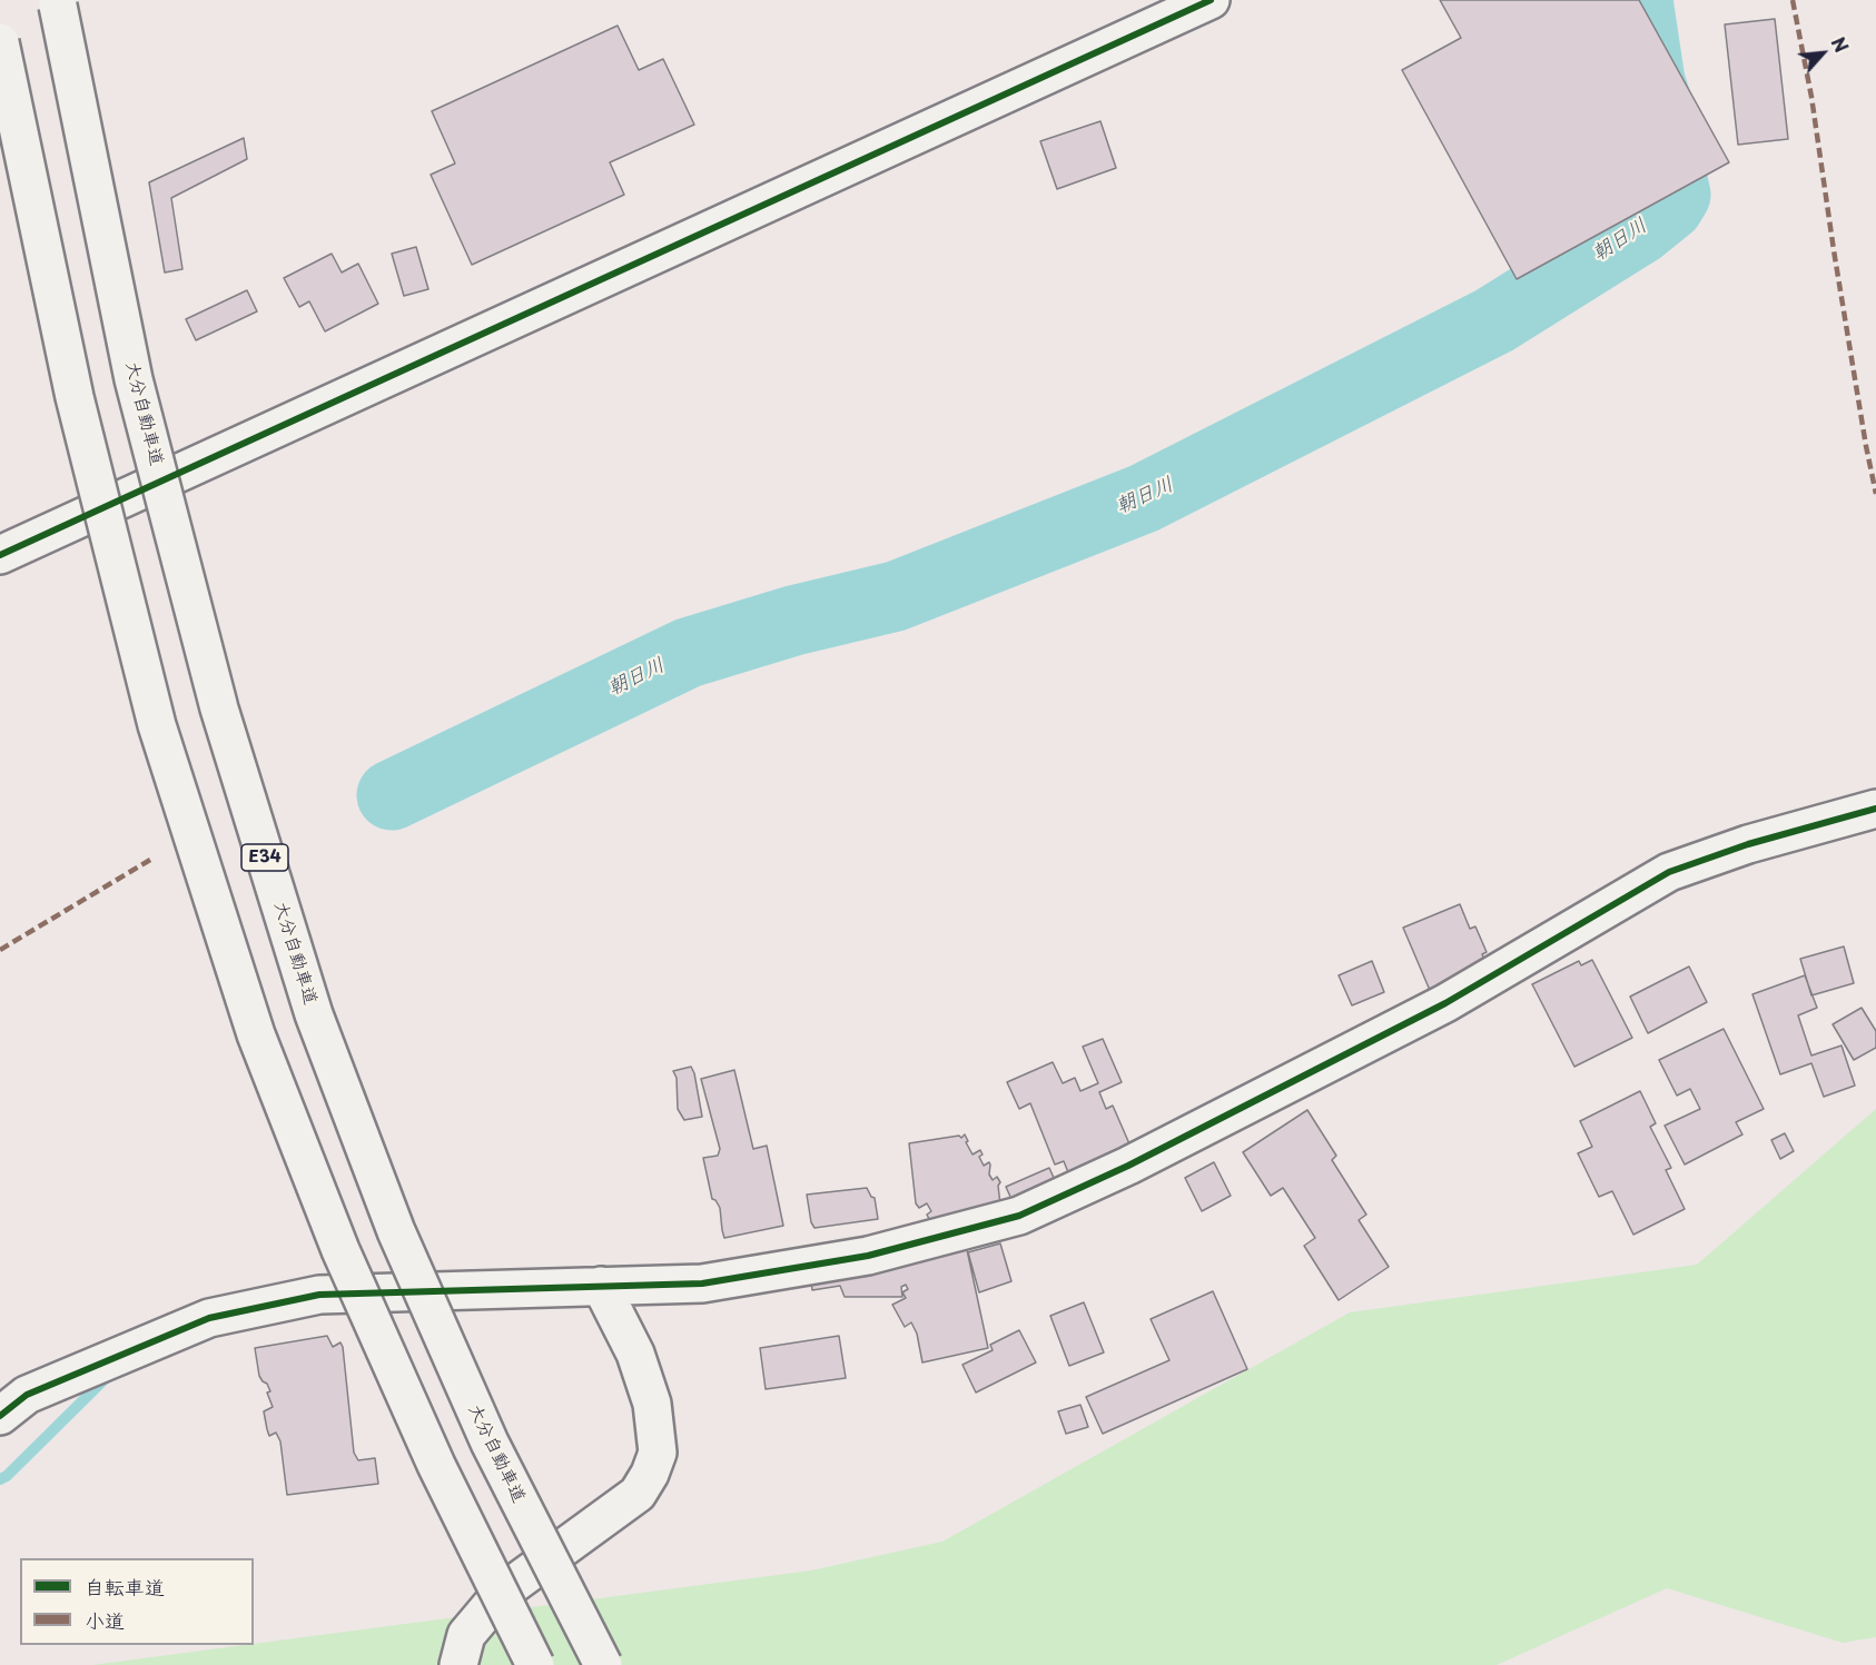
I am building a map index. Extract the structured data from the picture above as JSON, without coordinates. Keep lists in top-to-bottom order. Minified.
{"streets":{"main road":["大分自動車道","E34"]},"water":["朝日川"],"legend":["自転車道","小道"],"north":"top right"}
